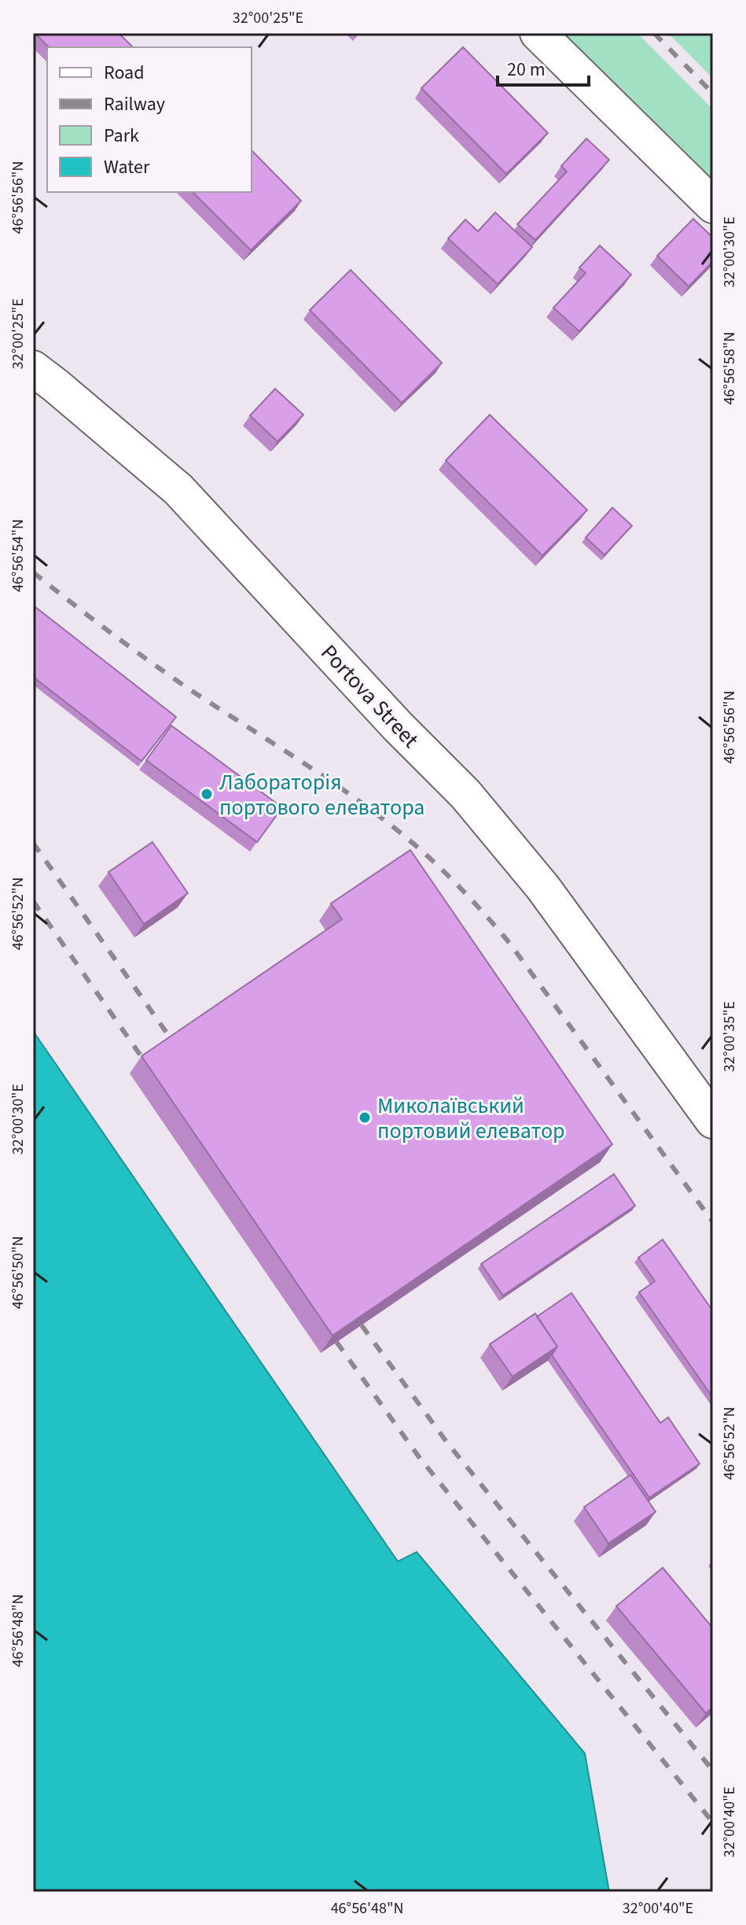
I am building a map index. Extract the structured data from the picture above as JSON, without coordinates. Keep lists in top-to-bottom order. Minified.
{"streets":{"street":["Portova Street"]},"places":["Лабораторія портового елеватора","Миколаївський портовий елеватор"],"legend":["Road","Railway","Park","Water"],"scale_bar":"20 m","coordinates":["32°00'25\"E","46°56'56\"N","32°00'30\"E","46°56'58\"N","46°56'54\"N","46°56'52\"N","32°00'35\"E","46°56'50\"N","46°56'48\"N","32°00'40\"E"]}
